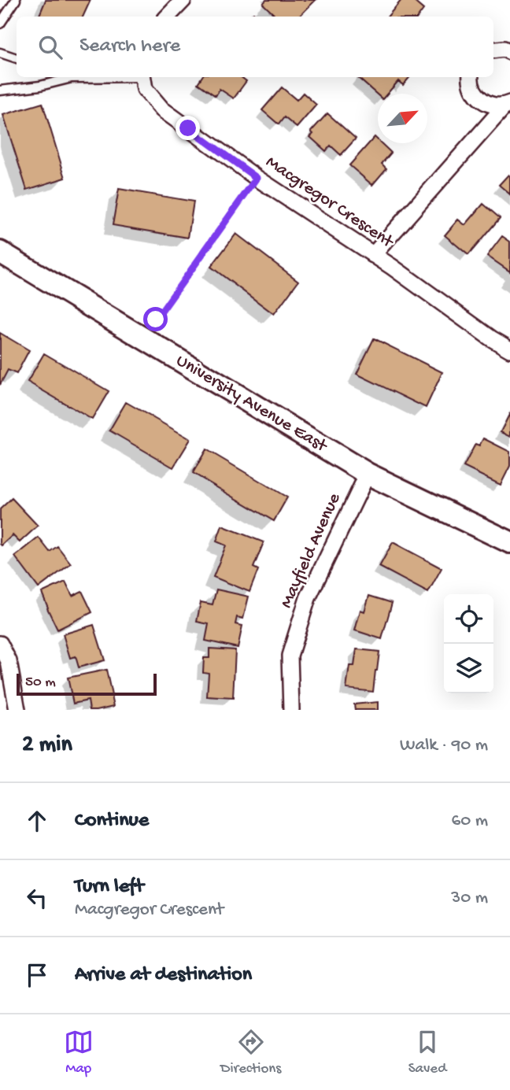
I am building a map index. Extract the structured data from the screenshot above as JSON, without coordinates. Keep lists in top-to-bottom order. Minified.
{"streets":{"main road":["University Avenue East"],"street":["Macgregor Crescent","Mayfield Avenue"]},"crossings":[["University Avenue East","Mayfield Avenue"]],"scale_bar":"50 m","north":"top right","page":{"search":"Search here","scale":"50 m","heading":["2 min","Walk · 90 m"],"list":[["Continue","60 m"],["Turn left","Macgregor Crescent","30 m"],"Arrive at destination"],"nav":["Map","Directions","Saved"]}}
